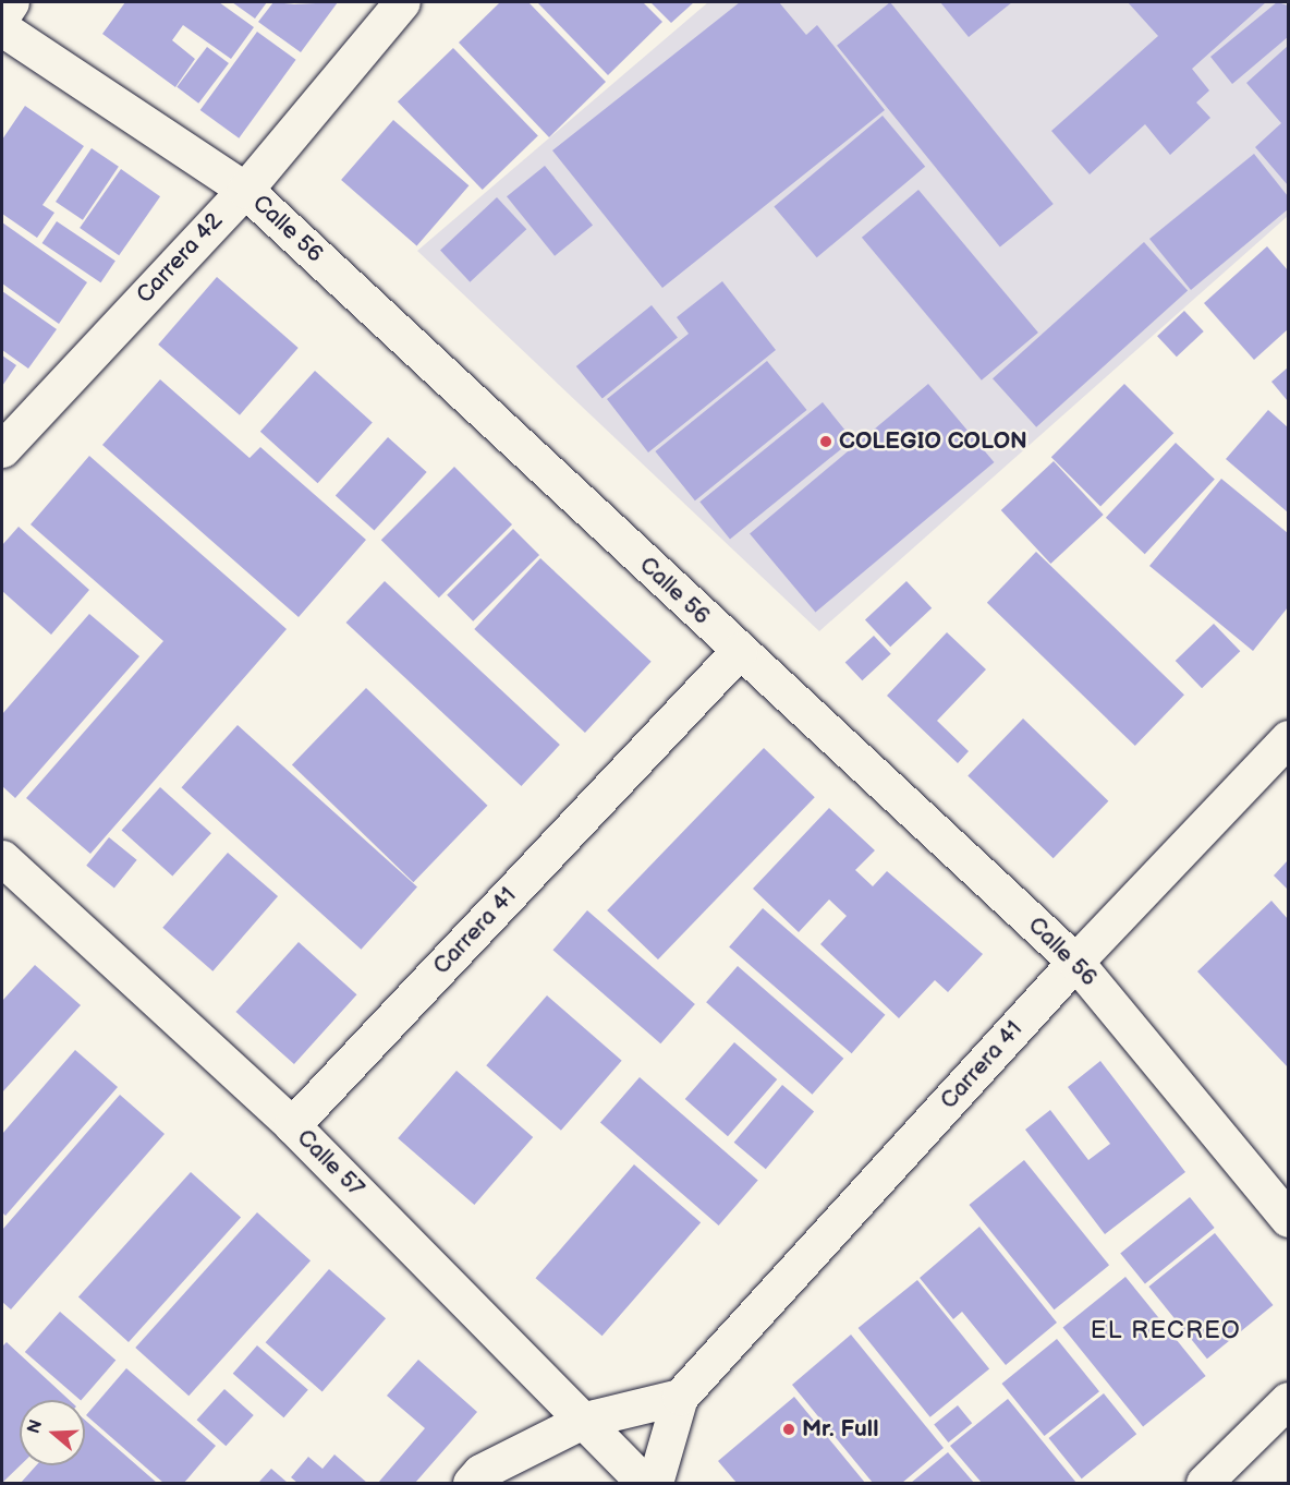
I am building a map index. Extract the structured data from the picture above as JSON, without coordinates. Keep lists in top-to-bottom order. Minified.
{"streets":{"street":["Calle 56","Carrera 42","Carrera 41","Calle 57"]},"crossings":[["Calle 56","Carrera 42"],["Calle 56","Carrera 41"],["Carrera 41","Calle 57"]],"districts":["EL RECREO"],"places":["COLEGIO COLON","Mr. Full"],"north":"left"}
